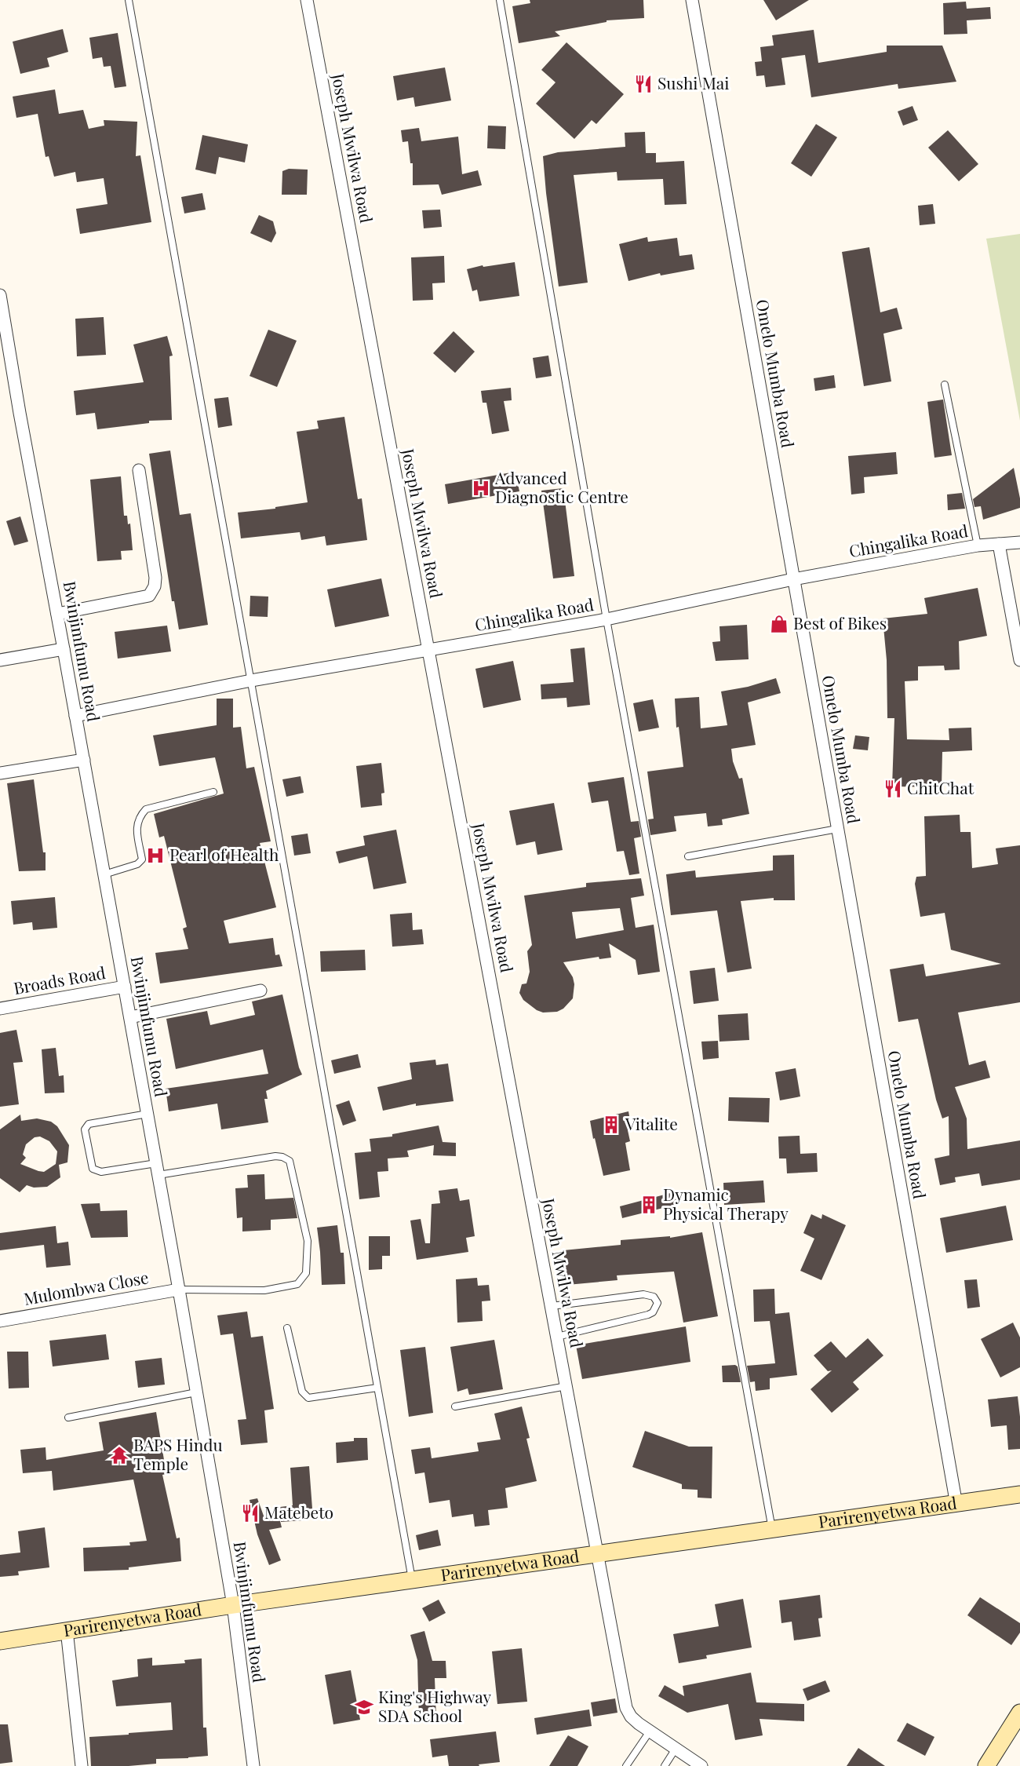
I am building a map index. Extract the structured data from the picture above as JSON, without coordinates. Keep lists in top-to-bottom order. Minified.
{"streets":{"main road":["Parirenyetwa Road"],"street":["Joseph Mwilwa Road","Omelo Mumba Road","Chingalika Road","Bwinjimfumu Road","Broads Road","Mulombwa Close"]},"crossings":[["Joseph Mwilwa Road","Chingalika Road"],["Joseph Mwilwa Road","Parirenyetwa Road"],["Omelo Mumba Road","Chingalika Road"],["Omelo Mumba Road","Parirenyetwa Road"],["Chingalika Road","Bwinjimfumu Road"],["Bwinjimfumu Road","Broads Road"],["Bwinjimfumu Road","Mulombwa Close"],["Bwinjimfumu Road","Parirenyetwa Road"]],"places":{"restaurant":["Sushi Mai","ChitChat","Matebeto"],"hospital":["Advanced Diagnostic Centre","Pearl of Health"],"shop":["Best of Bikes"],"building":["Vitalite","Dynamic Physical Therapy"],"temple":["BAPS Hindu Temple"],"school or university":["King's Highway SDA School"]}}
